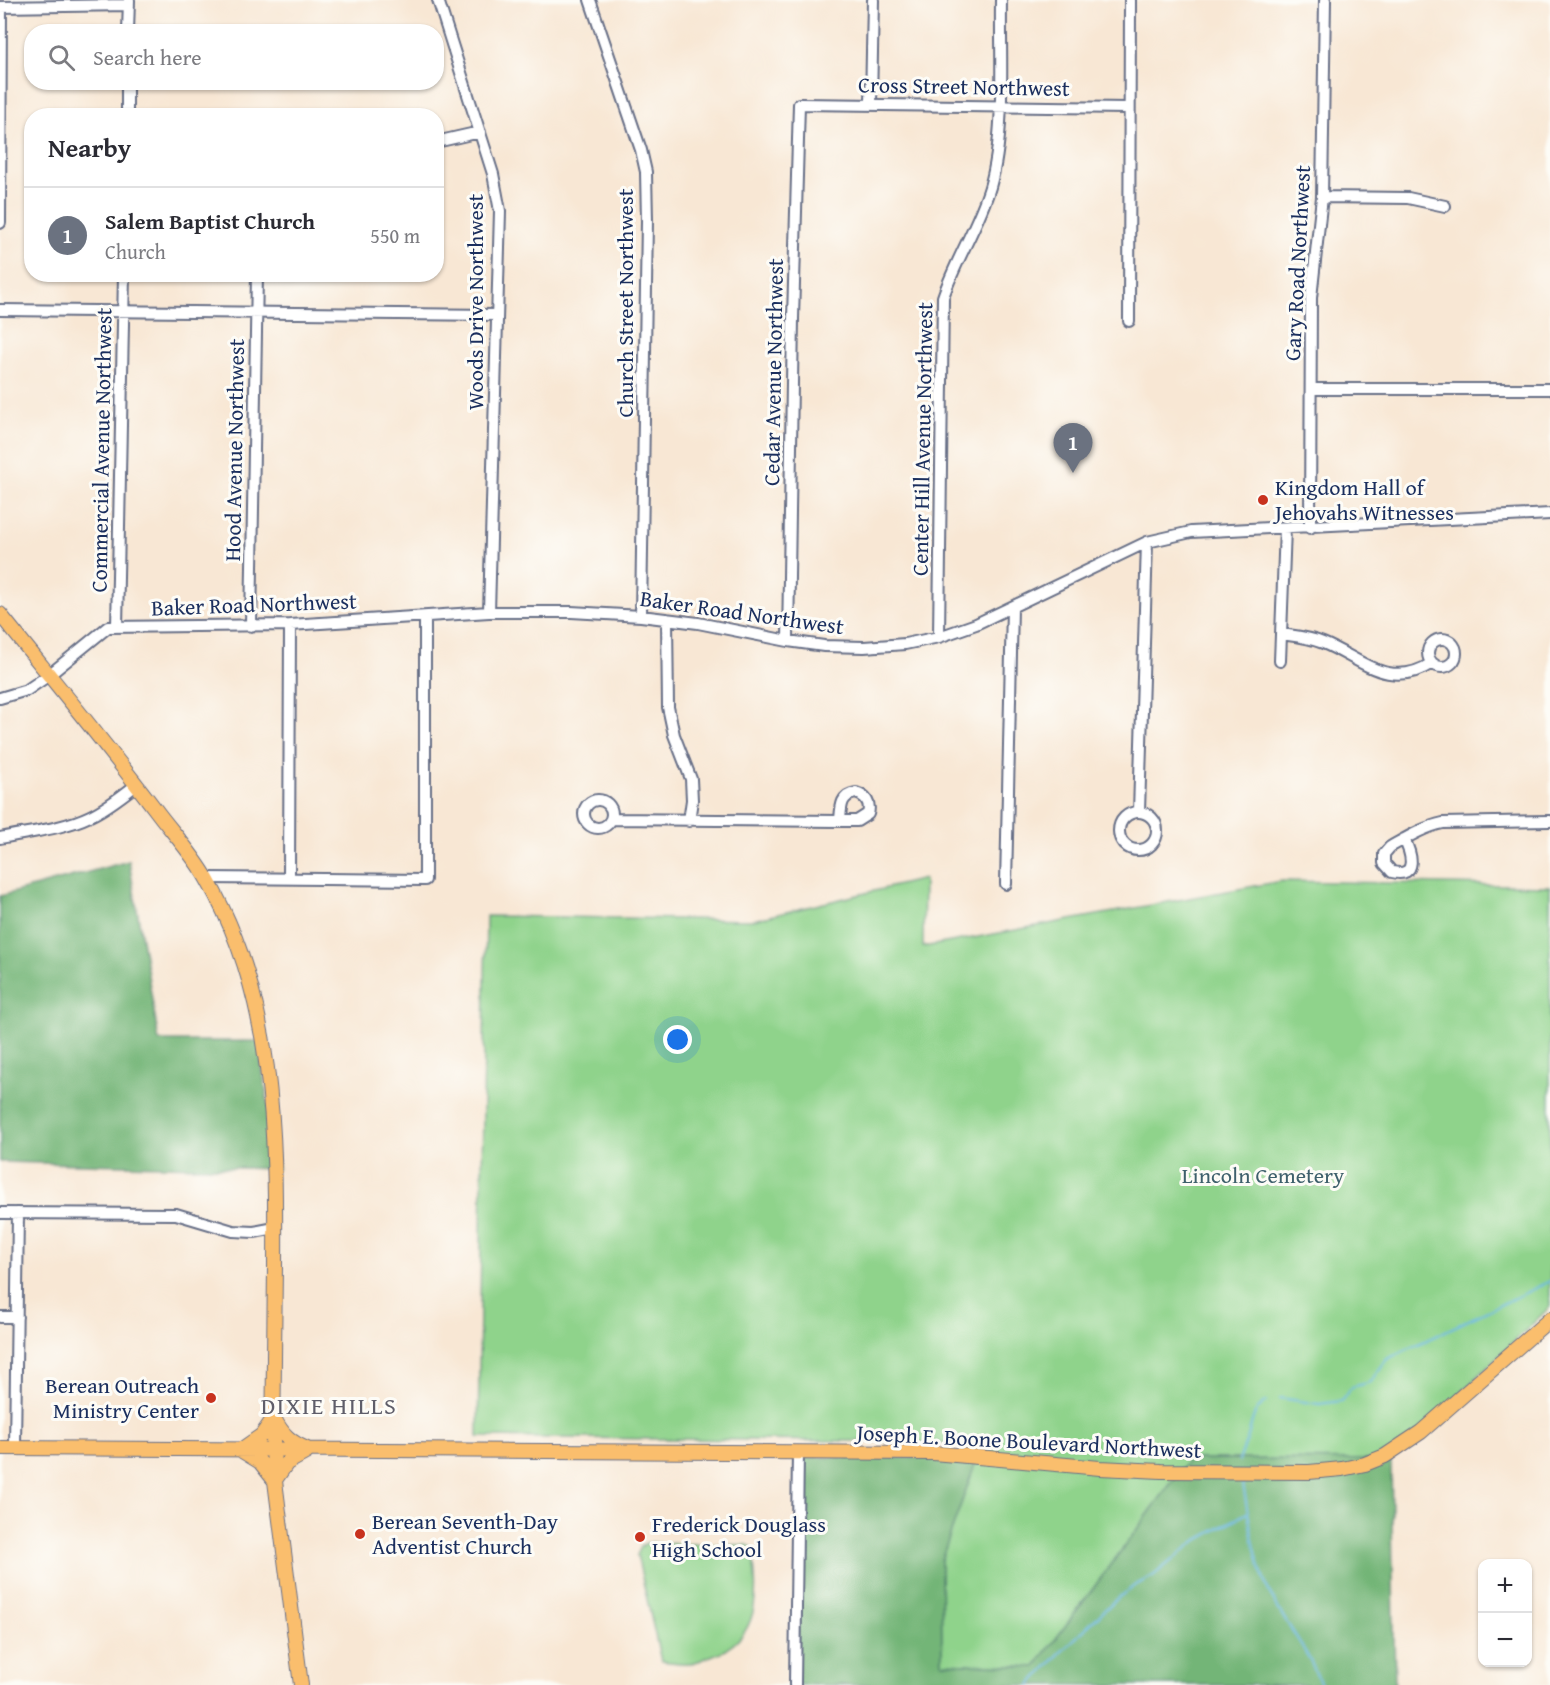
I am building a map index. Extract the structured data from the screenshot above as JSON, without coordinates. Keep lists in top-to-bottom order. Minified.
{"streets":{"main road":["Joseph E. Boone Boulevard Northwest"],"street":["Cross Street Northwest","Gary Road Northwest","Woods Drive Northwest","Church Street Northwest","Cedar Avenue Northwest","Center Hill Avenue Northwest","Commercial Avenue Northwest","Hood Avenue Northwest","Baker Road Northwest"]},"crossings":[["Cross Street Northwest","Cedar Avenue Northwest"],["Cross Street Northwest","Center Hill Avenue Northwest"],["Gary Road Northwest","Baker Road Northwest"],["Woods Drive Northwest","Baker Road Northwest"],["Church Street Northwest","Baker Road Northwest"],["Cedar Avenue Northwest","Baker Road Northwest"],["Center Hill Avenue Northwest","Baker Road Northwest"],["Commercial Avenue Northwest","Baker Road Northwest"],["Hood Avenue Northwest","Baker Road Northwest"]],"districts":["DIXIE HILLS"],"parks":["Lincoln Cemetery"],"places":["Kingdom Hall of Jehovahs Witnesses","Berean Outreach Ministry Center","Berean Seventh-Day Adventist Church","Frederick Douglass High School"],"page":{"search":"Search here","heading":"Nearby","list":[{"mark":"1","name":"Salem Baptist Church","note":"Church","value":"550 m"}],"pins":"1","map_buttons":["+","−"]}}
